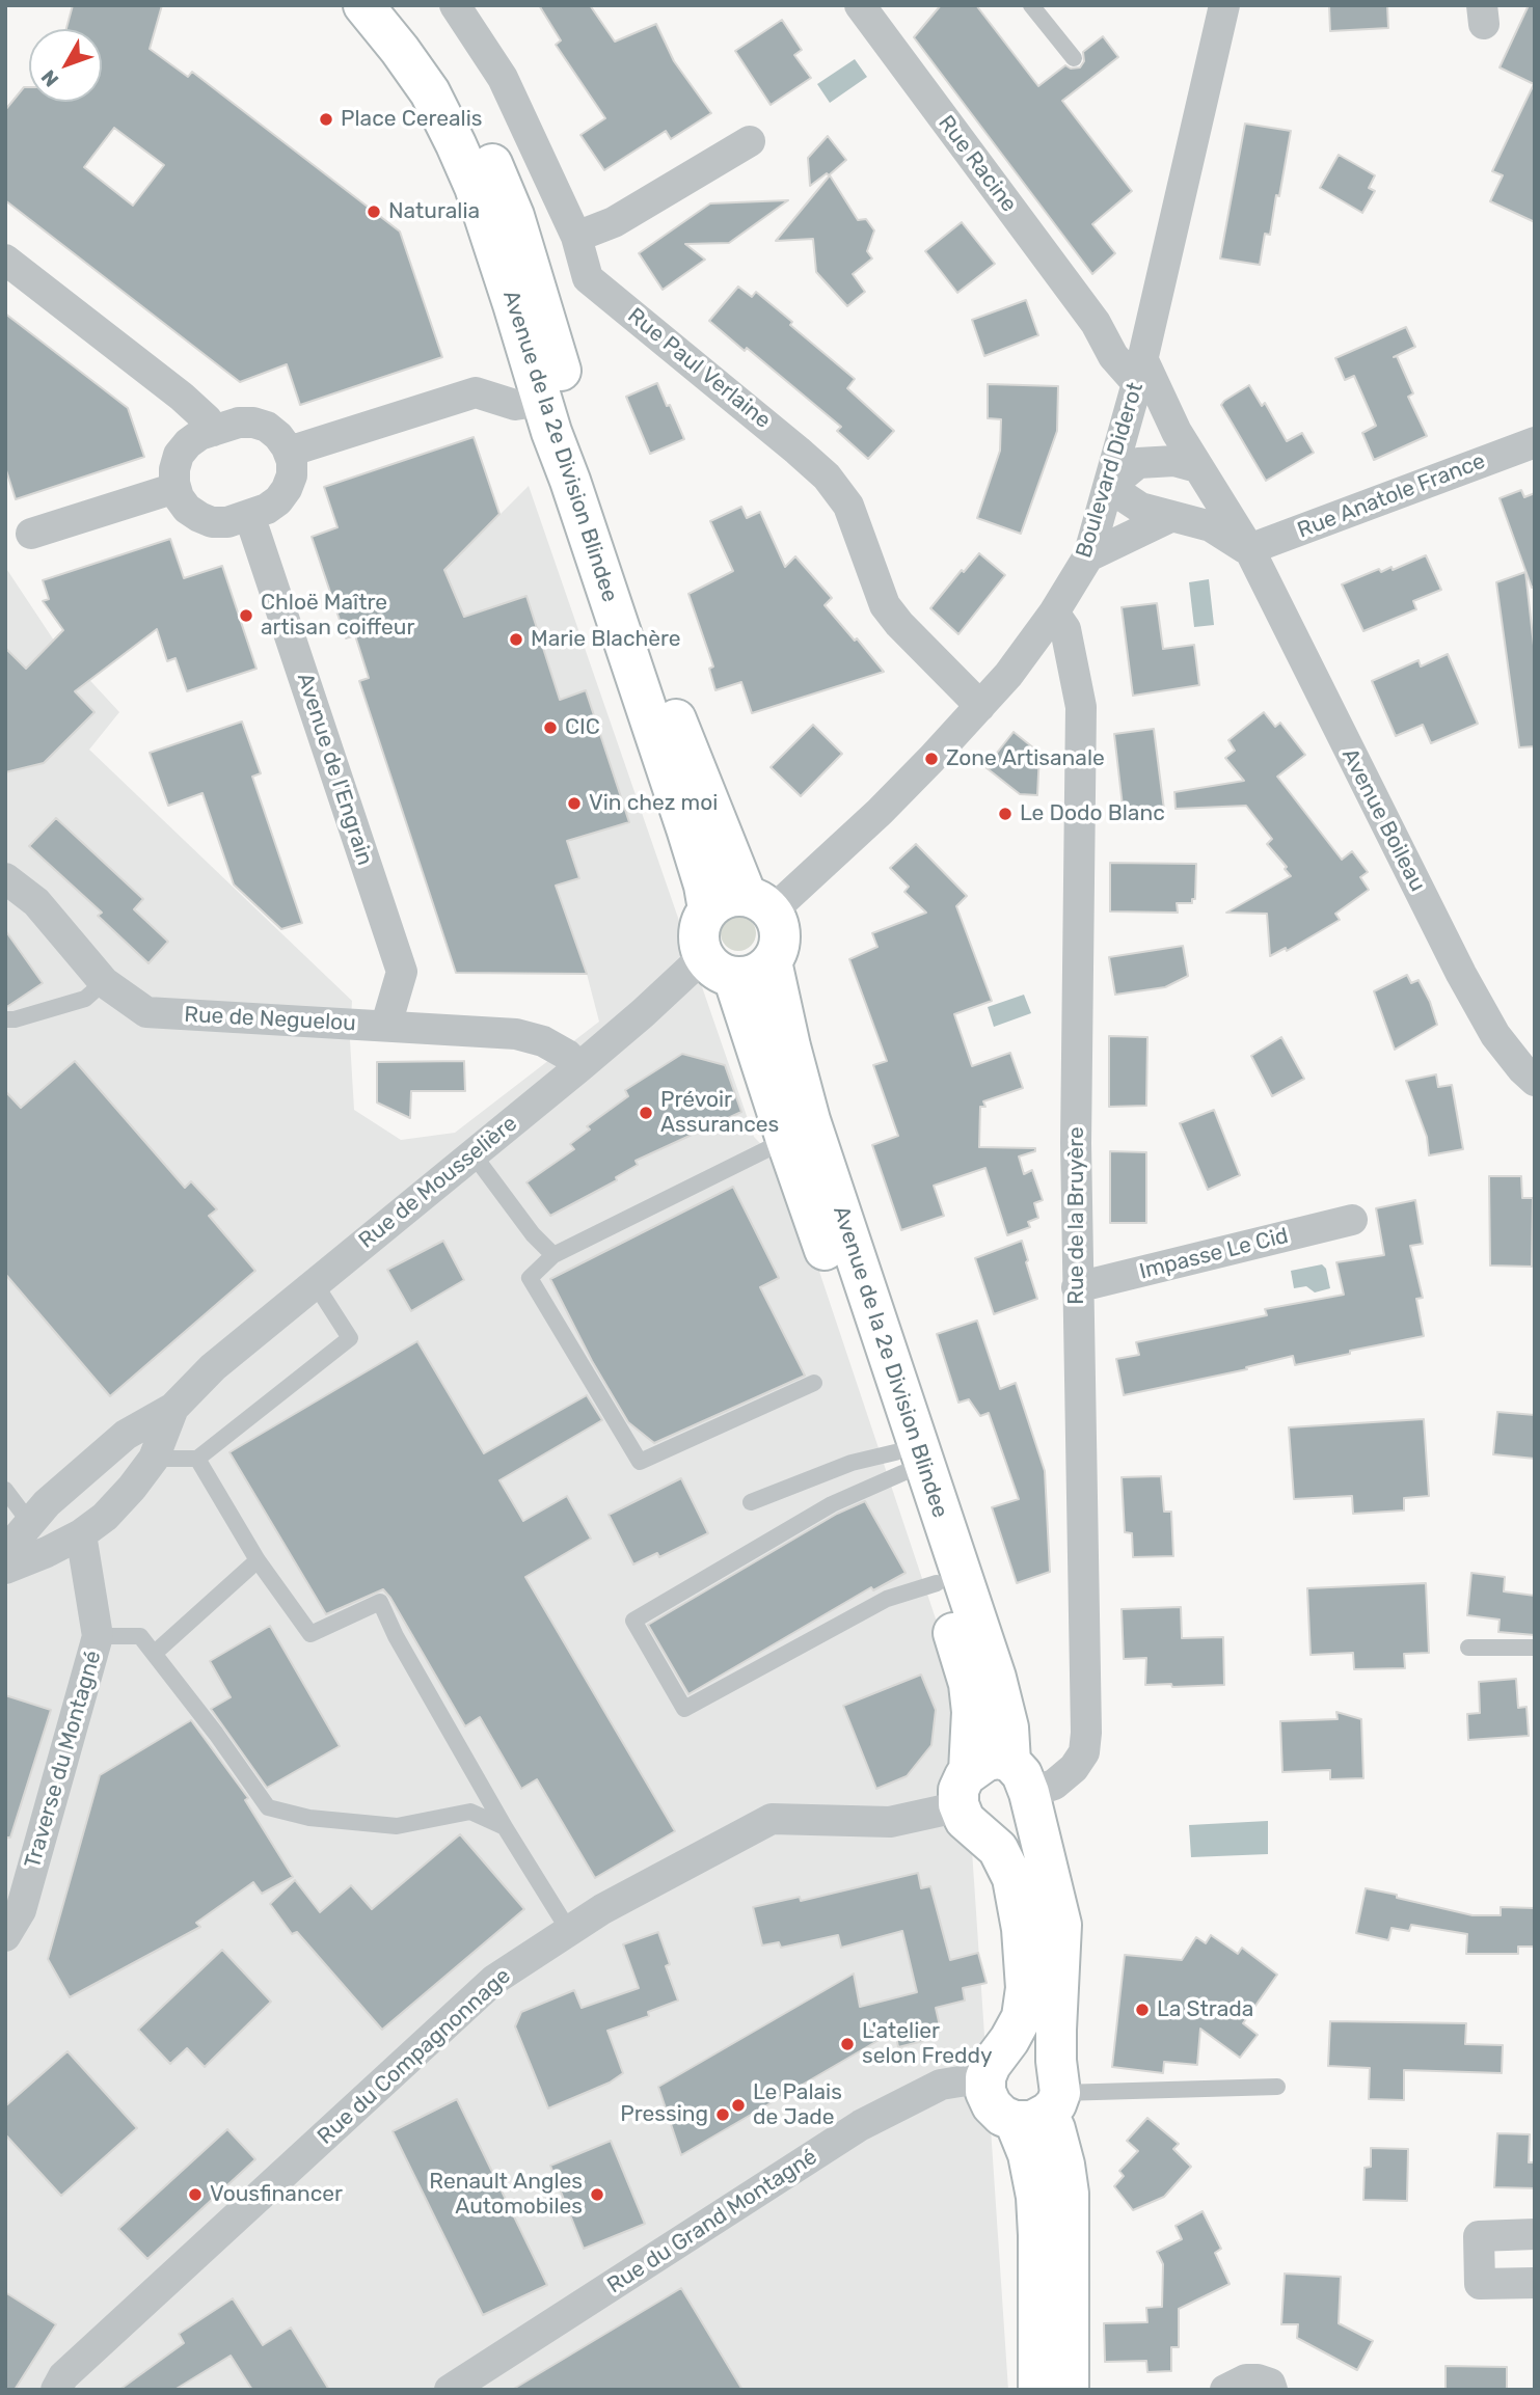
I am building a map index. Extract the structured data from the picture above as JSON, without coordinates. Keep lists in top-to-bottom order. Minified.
{"streets":{"main road":["Avenue de la 2e Division Blindee"],"street":["Rue Racine","Rue Paul Verlaine","Boulevard Diderot","Rue Anatole France","Avenue de l'Engrain","Avenue Boileau","Rue de Neguelou","Rue de Mousselière","Rue de la Bruyère","Impasse Le Cid","Traverse du Montagné","Rue du Compagnonnage","Rue du Grand Montagné"]},"crossings":[["Rue Racine","Boulevard Diderot"],["Rue Racine","Avenue Boileau"],["Rue Paul Verlaine","Boulevard Diderot"],["Avenue de la 2e Division Blindee","Boulevard Diderot"],["Avenue de la 2e Division Blindee","Rue de Mousselière"],["Avenue de la 2e Division Blindee","Rue de la Bruyère"],["Avenue de la 2e Division Blindee","Rue du Compagnonnage"],["Boulevard Diderot","Rue de Mousselière"],["Boulevard Diderot","Rue de la Bruyère"],["Rue Anatole France","Avenue Boileau"],["Avenue de l'Engrain","Rue de Neguelou"],["Rue de Neguelou","Rue de Mousselière"],["Rue de Mousselière","Traverse du Montagné"],["Rue de la Bruyère","Impasse Le Cid"]],"places":["Place Cerealis","Naturalia","Chloë Maître artisan coiffeur","Marie Blachère","CIC","Zone Artisanale","Vin chez moi","Le Dodo Blanc","Prévoir Assurances","La Strada","L'atelier selon Freddy","Le Palais de Jade","Pressing","Vousfinancer","Renault Angles Automobiles"],"north":"bottom left"}
